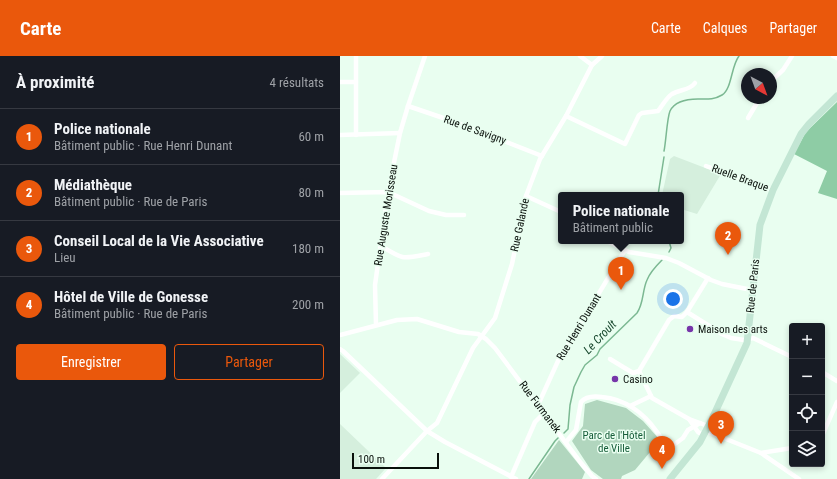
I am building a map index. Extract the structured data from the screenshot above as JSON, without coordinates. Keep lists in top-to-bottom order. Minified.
{"streets":{"street":["Rue de Savigny","Ruelle Braque","Rue Auguste Morisseau","Rue Galande","Rue de Paris","Rue Henri Dunant","Rue Furmanek"]},"crossings":[["Rue de Savigny","Rue Auguste Morisseau"],["Rue de Savigny","Rue Galande"],["Ruelle Braque","Rue de Paris"],["Rue Galande","Rue Furmanek"],["Rue Henri Dunant","Rue Furmanek"]],"water":["Le Croult"],"parks":["Parc de l'Hôtel de Ville"],"places":["Maison des arts","Casino"],"scale_bar":"100 m","north":"bottom right","page":{"header":"Carte","nav":["Carte","Calques","Partager"],"heading":["À proximité","4 résultats"],"list":[{"mark":"1","name":"Police nationale","note":"Bâtiment public · Rue Henri Dunant","value":"60 m"},{"mark":"2","name":"Médiathèque","note":"Bâtiment public · Rue de Paris","value":"80 m"},{"mark":"3","name":"Conseil Local de la Vie Associative","note":"Lieu","value":"180 m"},{"mark":"4","name":"Hôtel de Ville de Gonesse","note":"Bâtiment public · Rue de Paris","value":"200 m"}],"popup":["Police nationale","Bâtiment public"],"pins":["2","1","3","4"],"map_buttons":["+","−"],"buttons":["Enregistrer","Partager"],"scale":"100 m"}}
